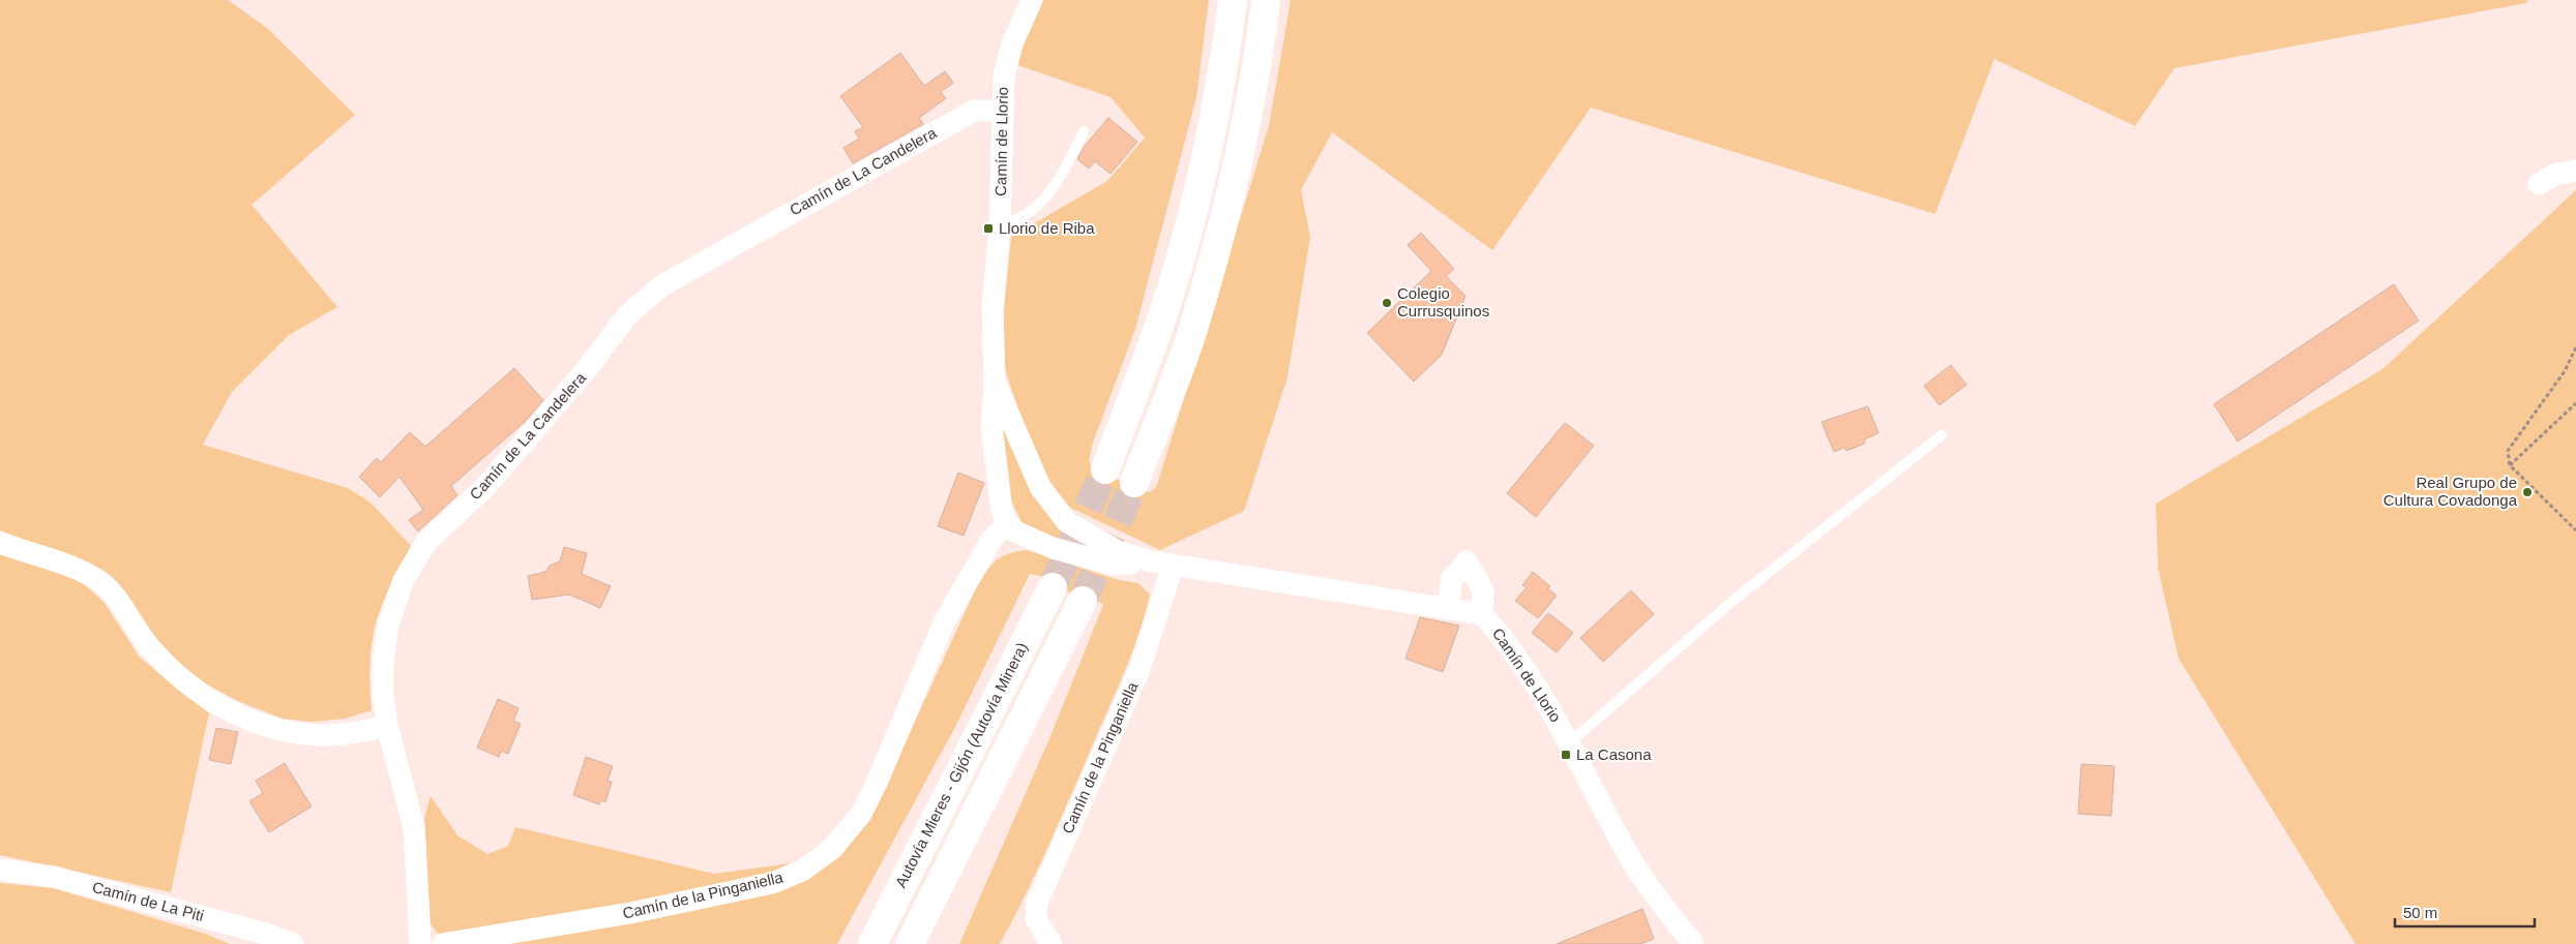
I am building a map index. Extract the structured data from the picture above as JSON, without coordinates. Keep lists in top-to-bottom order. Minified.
{"streets":{"highway":["Autovía Mieres - Gijón (Autovía Minera)"],"street":["Camín de Llorio","Camín de La Candelera","Camín de la Pinganiella","Camín de La Piti"]},"crossings":[["Camín de Llorio","Camín de La Candelera"],["Camín de Llorio","Camín de la Pinganiella"]],"places":{"transit":["Llorio de Riba","La Casona"],"other":["Colegio Currusquinos","Real Grupo de Cultura Covadonga"]},"scale_bar":"50 m"}
